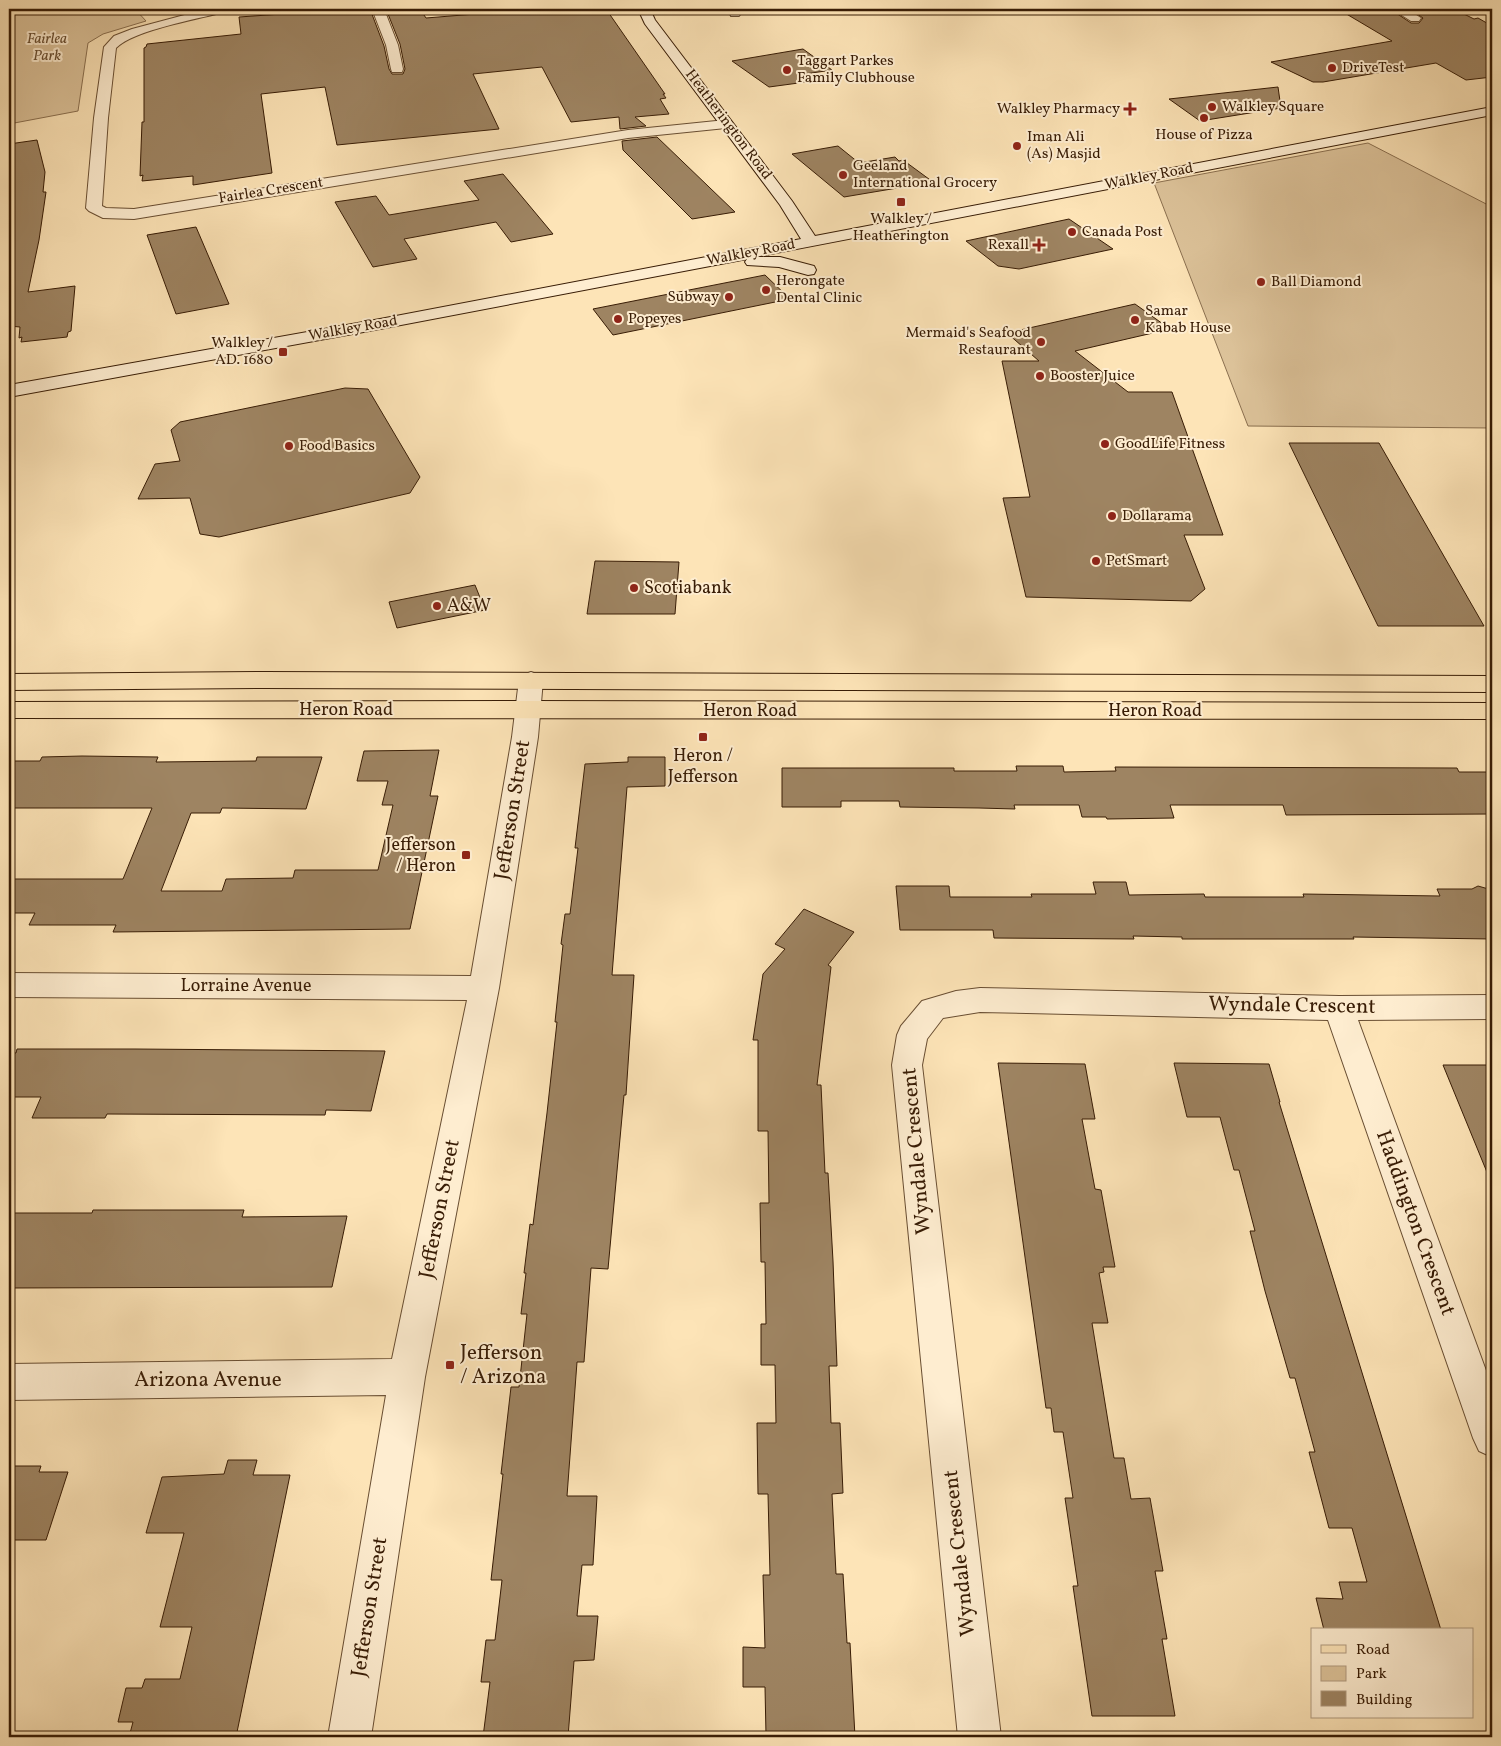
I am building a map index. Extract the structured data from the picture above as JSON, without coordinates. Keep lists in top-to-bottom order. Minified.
{"streets":{"main road":["Heron Road"],"street":["Heatherington Road","Walkley Road","Fairlea Crescent","Jefferson Street","Lorraine Avenue","Wyndale Crescent","Haddington Crescent","Arizona Avenue"]},"crossings":[["Heatherington Road","Walkley Road"],["Heatherington Road","Fairlea Crescent"],["Heron Road","Jefferson Street"],["Jefferson Street","Lorraine Avenue"],["Jefferson Street","Arizona Avenue"],["Wyndale Crescent","Haddington Crescent"]],"parks":["Fairlea Park"],"places":{"other":["DriveTest","Taggart Parkes Family Clubhouse","Walkley Square","House of Pizza","Iman Ali (As) Masjid","Geeland International Grocery","Canada Post","Ball Diamond","Herongate Dental Clinic","Subway","Popeyes","Samar Kabab House","Mermaid's Seafood Restaurant","Booster Juice","GoodLife Fitness","Food Basics","Dollarama","PetSmart","Scotiabank","A&W"],"health":["Walkley Pharmacy","Rexall"],"transit":["Walkley / Heatherington","Walkley / AD. 1680","Heron / Jefferson","Jefferson / Heron","Jefferson / Arizona"]},"legend":["Road","Park","Building"]}
